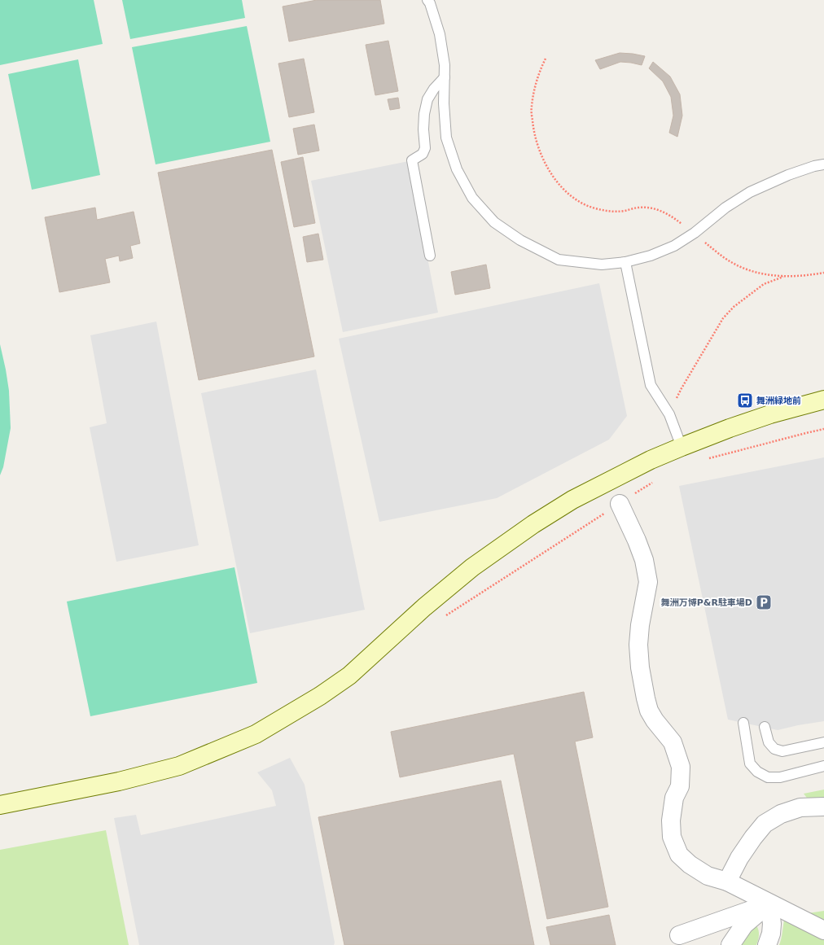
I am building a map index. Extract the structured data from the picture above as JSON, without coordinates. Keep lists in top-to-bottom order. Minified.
{"places":{"bus stop":["舞洲緑地前"],"parking":["舞洲万博P&R駐車場D"]}}
